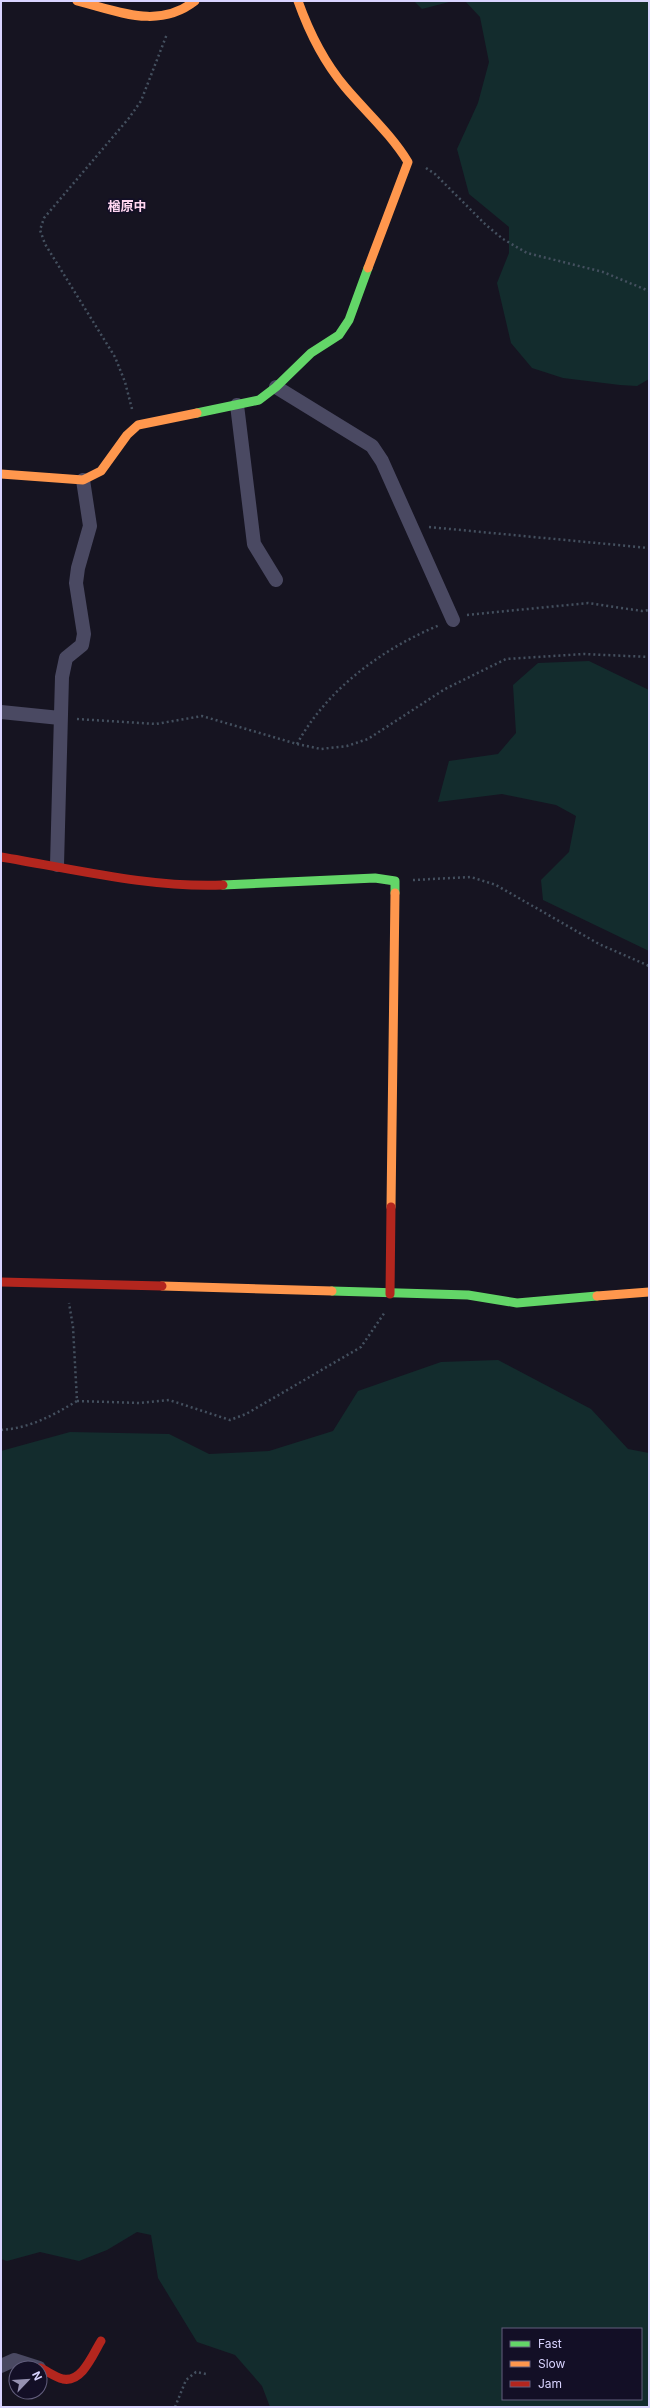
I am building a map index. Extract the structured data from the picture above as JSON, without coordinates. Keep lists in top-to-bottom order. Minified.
{"districts":["楢原中"],"legend":["Fast","Slow","Jam"],"north":"top right"}
